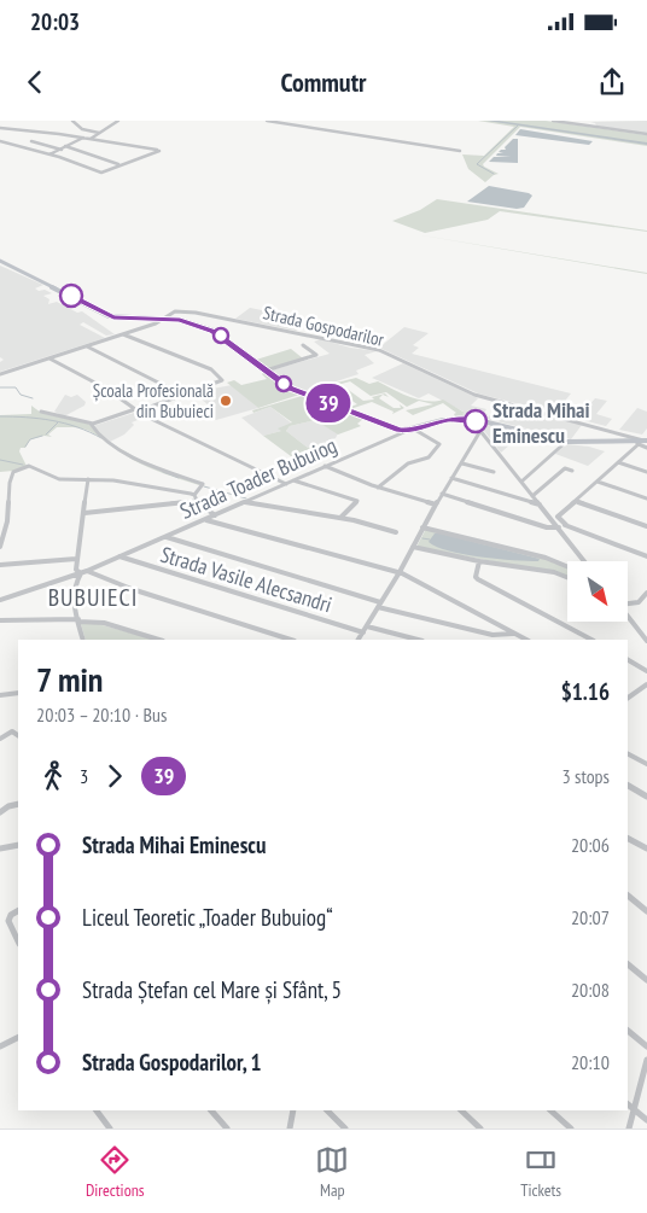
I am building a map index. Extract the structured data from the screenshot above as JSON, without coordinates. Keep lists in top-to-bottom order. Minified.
{"streets":{"street":["Strada Gospodarilor","Strada Toader Bubuiog","Strada Vasile Alecsandri"]},"crossings":[["Strada Gospodarilor","Strada Toader Bubuiog"],["Strada Toader Bubuiog","Strada Vasile Alecsandri"]],"districts":["BUBUIECI"],"places":["Școala Profesională din Bubuieci","Strada Mihai Eminescu"],"lines":["bus line 39"],"north":"bottom right","page":{"status":"20:03","header":"Commutr","on_map":"39","heading":["7 min","20:03 – 20:10 · Bus","$1.16"],"legs":["3","39","3 stops"],"list":[{"name":"Strada Mihai Eminescu","value":"20:06"},{"name":"Liceul Teoretic „Toader Bubuiog“","value":"20:07"},{"name":"Strada Ștefan cel Mare și Sfânt, 5","value":"20:08"},{"name":"Strada Gospodarilor, 1","value":"20:10"}],"tabs":["Directions","Map","Tickets"]}}
